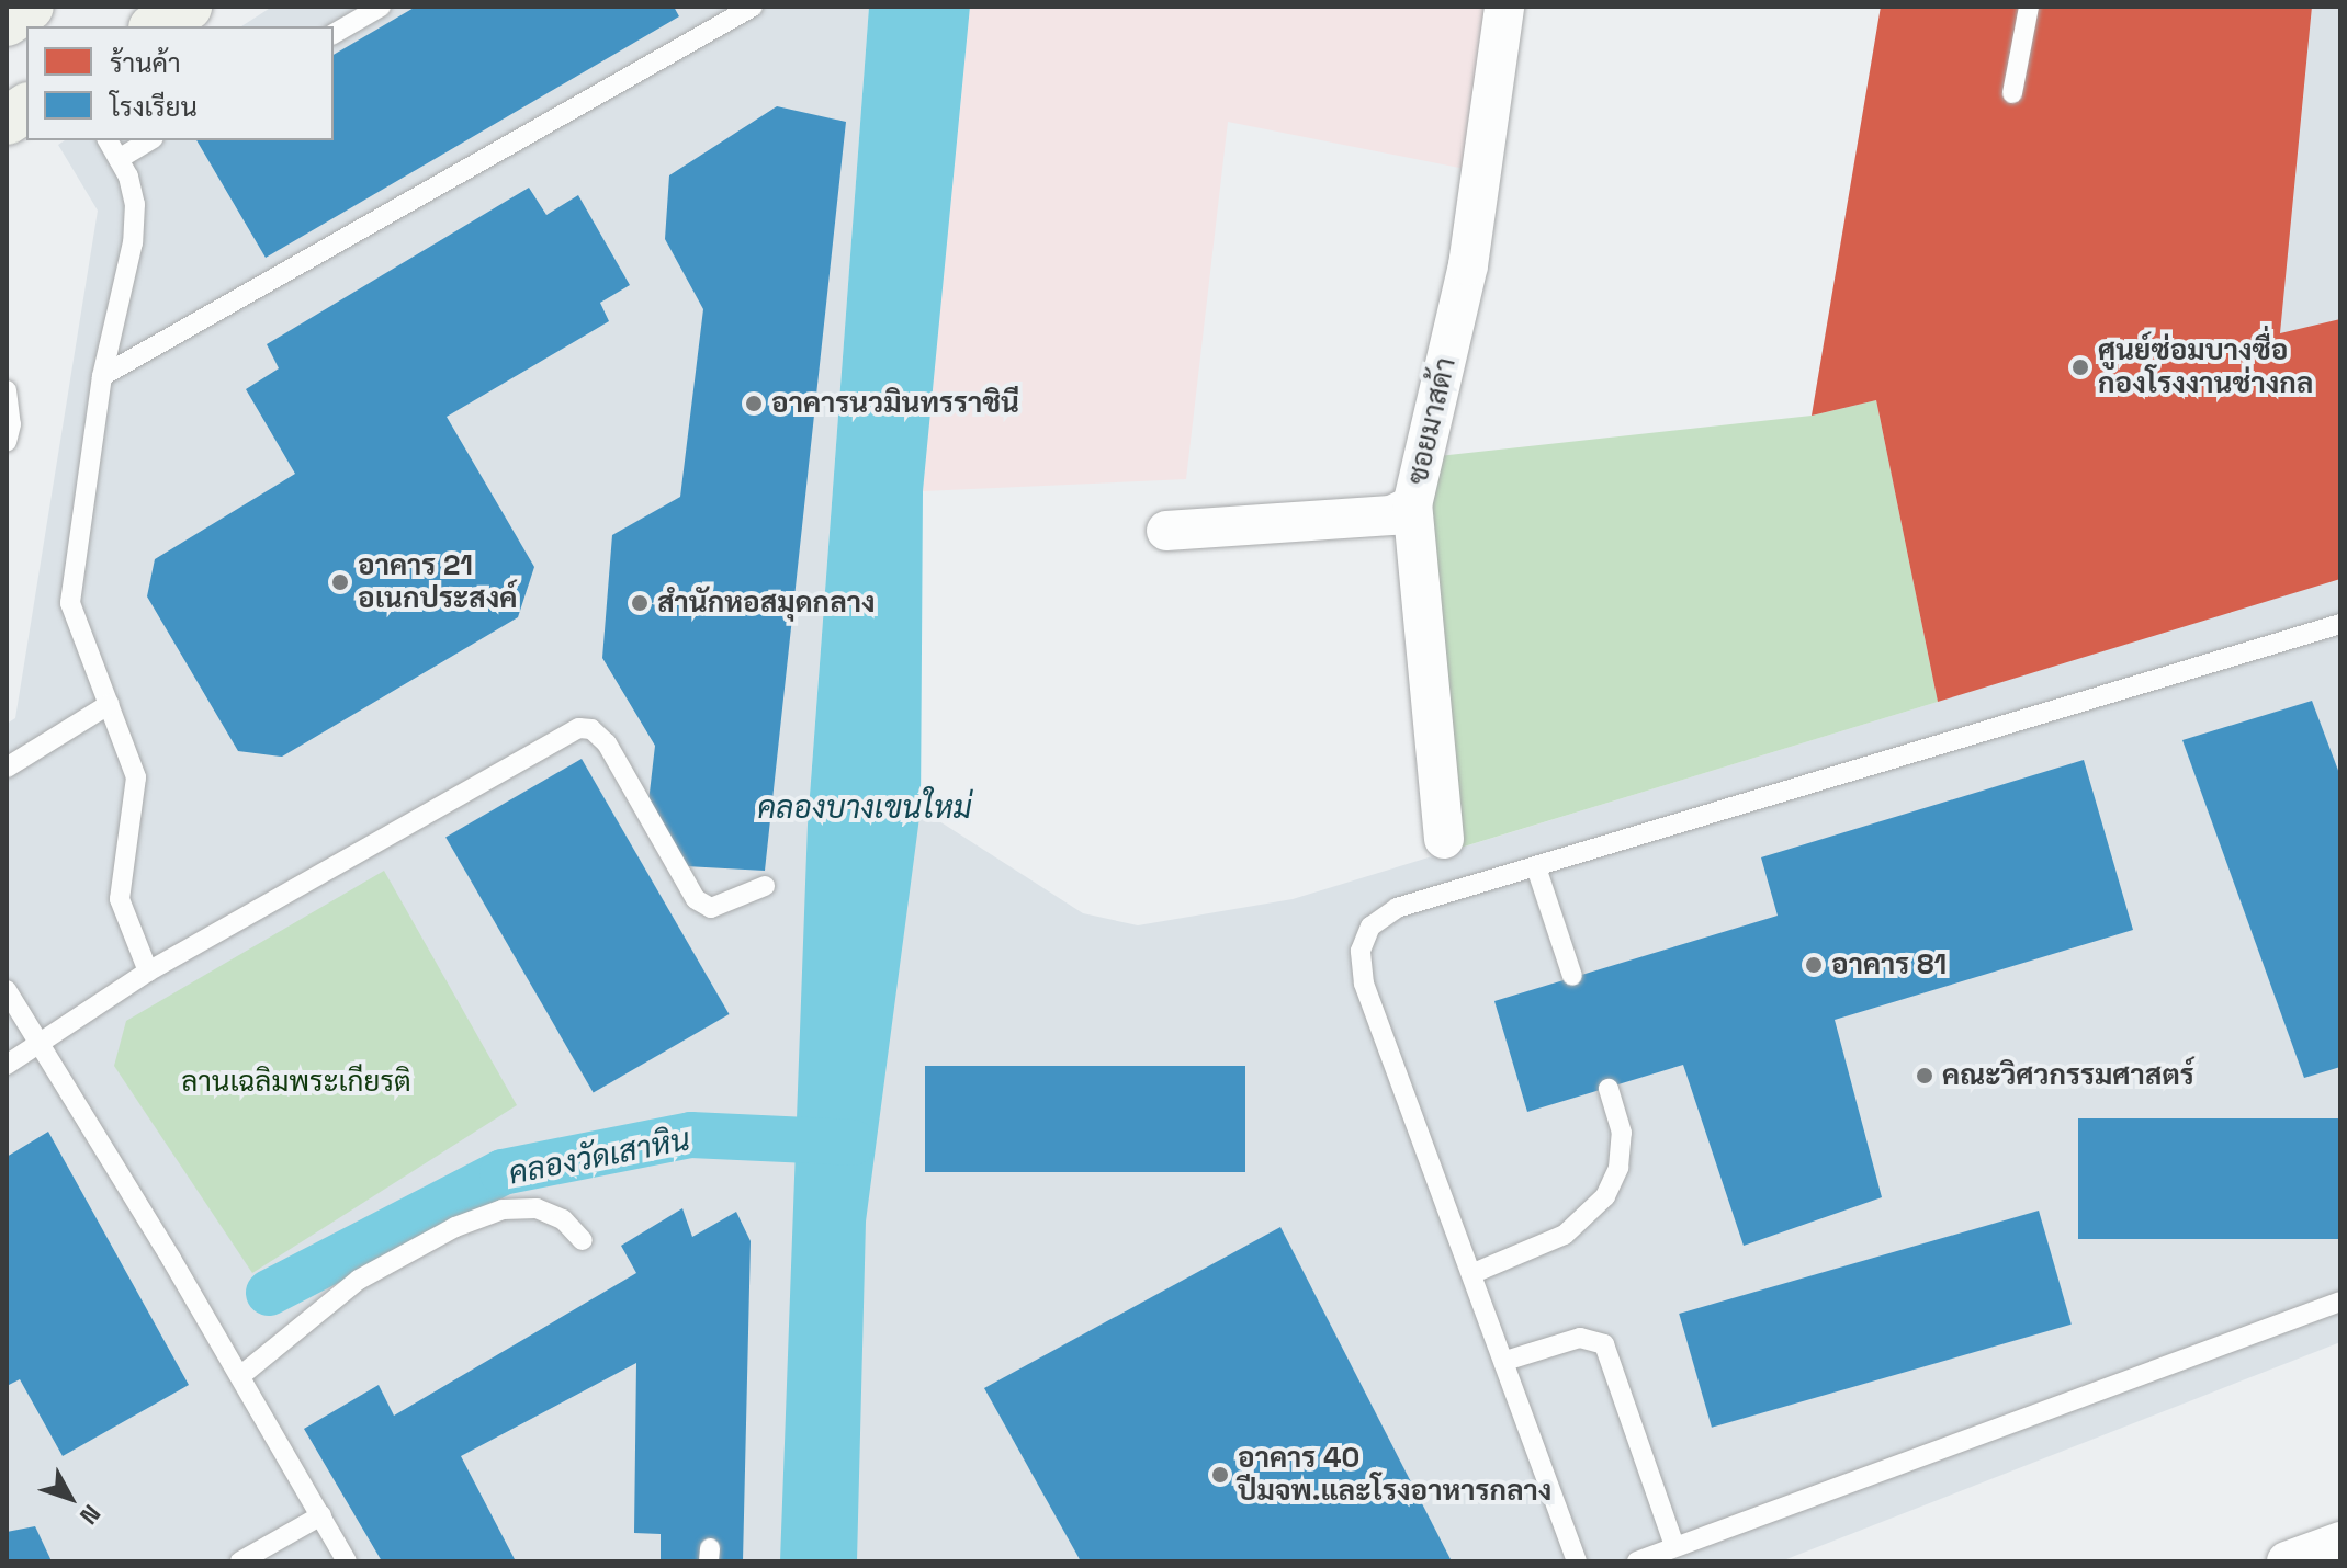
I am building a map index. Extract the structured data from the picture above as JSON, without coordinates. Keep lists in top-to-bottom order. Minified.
{"streets":{"street":["ซอยมาสด้า"]},"water":["คลองบางเขนใหม่","คลองวัดเสาหิน"],"parks":["ลานเฉลิมพระเกียรติ"],"places":["ศูนย์ซ่อมบางซื่อ กองโรงงานช่างกล","อาคารนวมินทรราชินี","อาคาร 21 อเนกประสงค์","สำนักหอสมุดกลาง","อาคาร 81","คณะวิศวกรรมศาสตร์","อาคาร 40 ปีมจพ.และโรงอาหารกลาง"],"legend":["ร้านค้า","โรงเรียน"],"north":"bottom right"}
